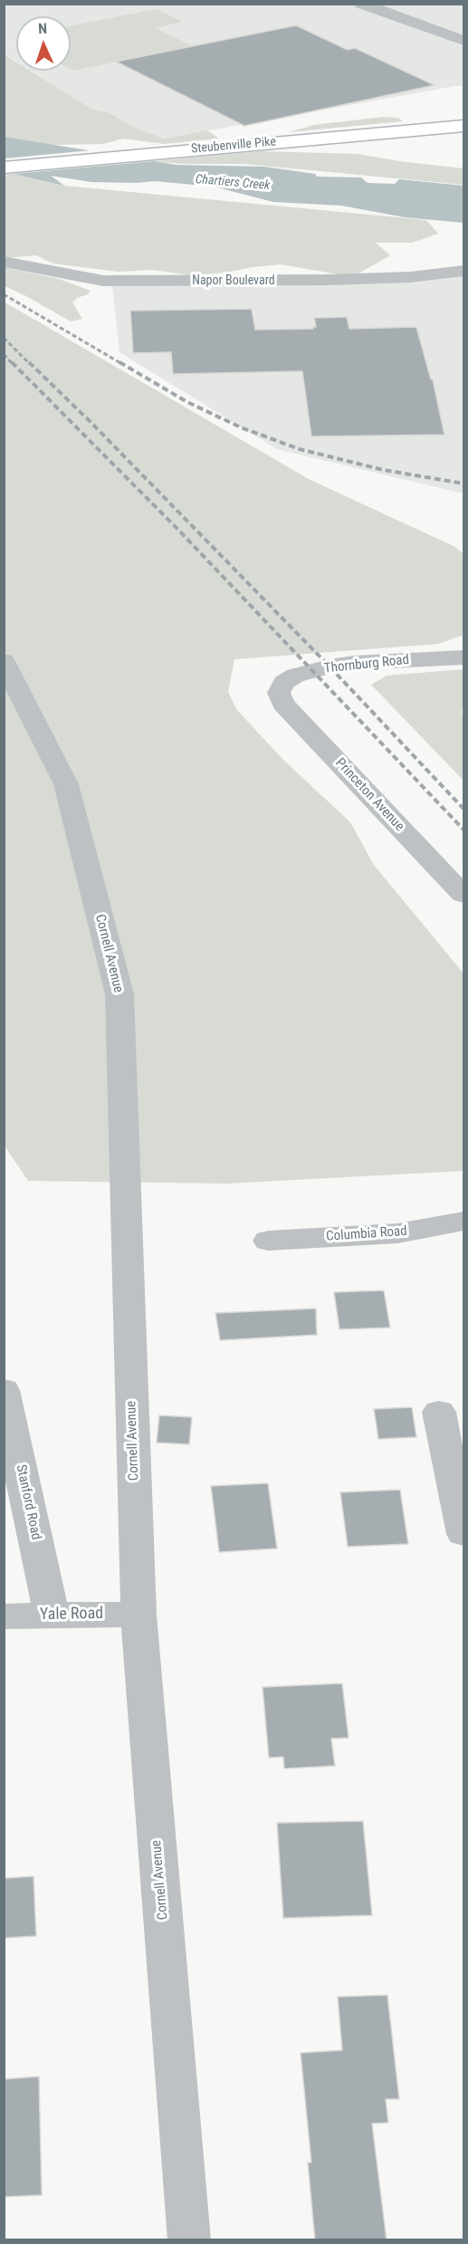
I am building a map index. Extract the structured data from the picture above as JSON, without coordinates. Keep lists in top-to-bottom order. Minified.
{"streets":{"main road":["Steubenville Pike"],"street":["Napor Boulevard","Thornburg Road","Princeton Avenue","Cornell Avenue","Columbia Road","Stanford Road","Yale Road"]},"crossings":[["Thornburg Road","Princeton Avenue"],["Cornell Avenue","Yale Road"],["Stanford Road","Yale Road"]],"water":["Chartiers Creek"],"north":"top"}
